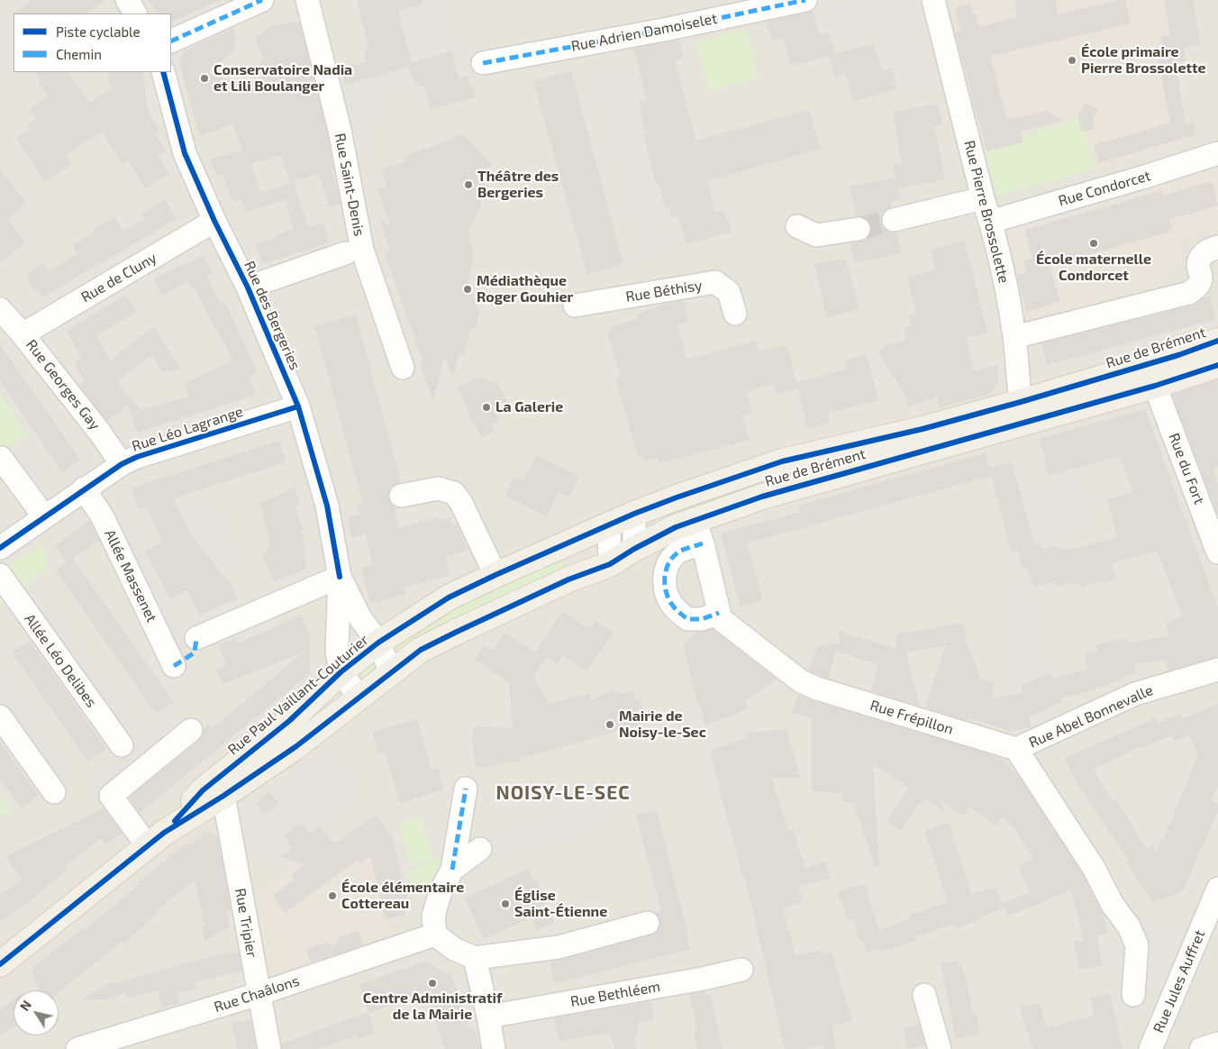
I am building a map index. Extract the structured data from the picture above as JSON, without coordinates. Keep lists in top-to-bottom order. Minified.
{"streets":{"main road":["Rue de Brément","Rue Paul Vaillant-Couturier"],"street":["Rue Adrien Damoiselet","Rue Saint-Denis","Rue Condorcet","Rue Pierre Brossolette","Rue de Cluny","Rue Béthisy","Rue des Bergeries","Rue Georges Gay","Rue Léo Lagrange","Rue du Fort","Allée Massenet","Allée Léo Delibes","Rue Abel Bonnevalle","Rue Frépillon","Rue Tripier","Rue Jules Auffret","Rue Chaâlons","Rue Bethléem"]},"crossings":[["Rue Condorcet","Rue Pierre Brossolette"],["Rue Pierre Brossolette","Rue de Brément"],["Rue de Cluny","Rue des Bergeries"],["Rue de Cluny","Rue Georges Gay"],["Rue des Bergeries","Rue Léo Lagrange"],["Rue des Bergeries","Rue Paul Vaillant-Couturier"],["Rue de Brément","Rue du Fort"],["Rue de Brément","Rue Paul Vaillant-Couturier"],["Rue de Brément","Rue Frépillon"],["Rue Georges Gay","Rue Léo Lagrange"],["Rue Léo Lagrange","Allée Massenet"],["Rue Paul Vaillant-Couturier","Rue Tripier"],["Rue Abel Bonnevalle","Rue Frépillon"],["Rue Tripier","Rue Chaâlons"]],"districts":["NOISY-LE-SEC"],"places":["École primaire Pierre Brossolette","Conservatoire Nadia et Lili Boulanger","Théâtre des Bergeries","École maternelle Condorcet","Médiathèque Roger Gouhier","La Galerie","Mairie de Noisy-le-Sec","École élémentaire Cottereau","Église Saint-Étienne","Centre Administratif de la Mairie"],"legend":["Piste cyclable","Chemin"],"north":"top left"}
